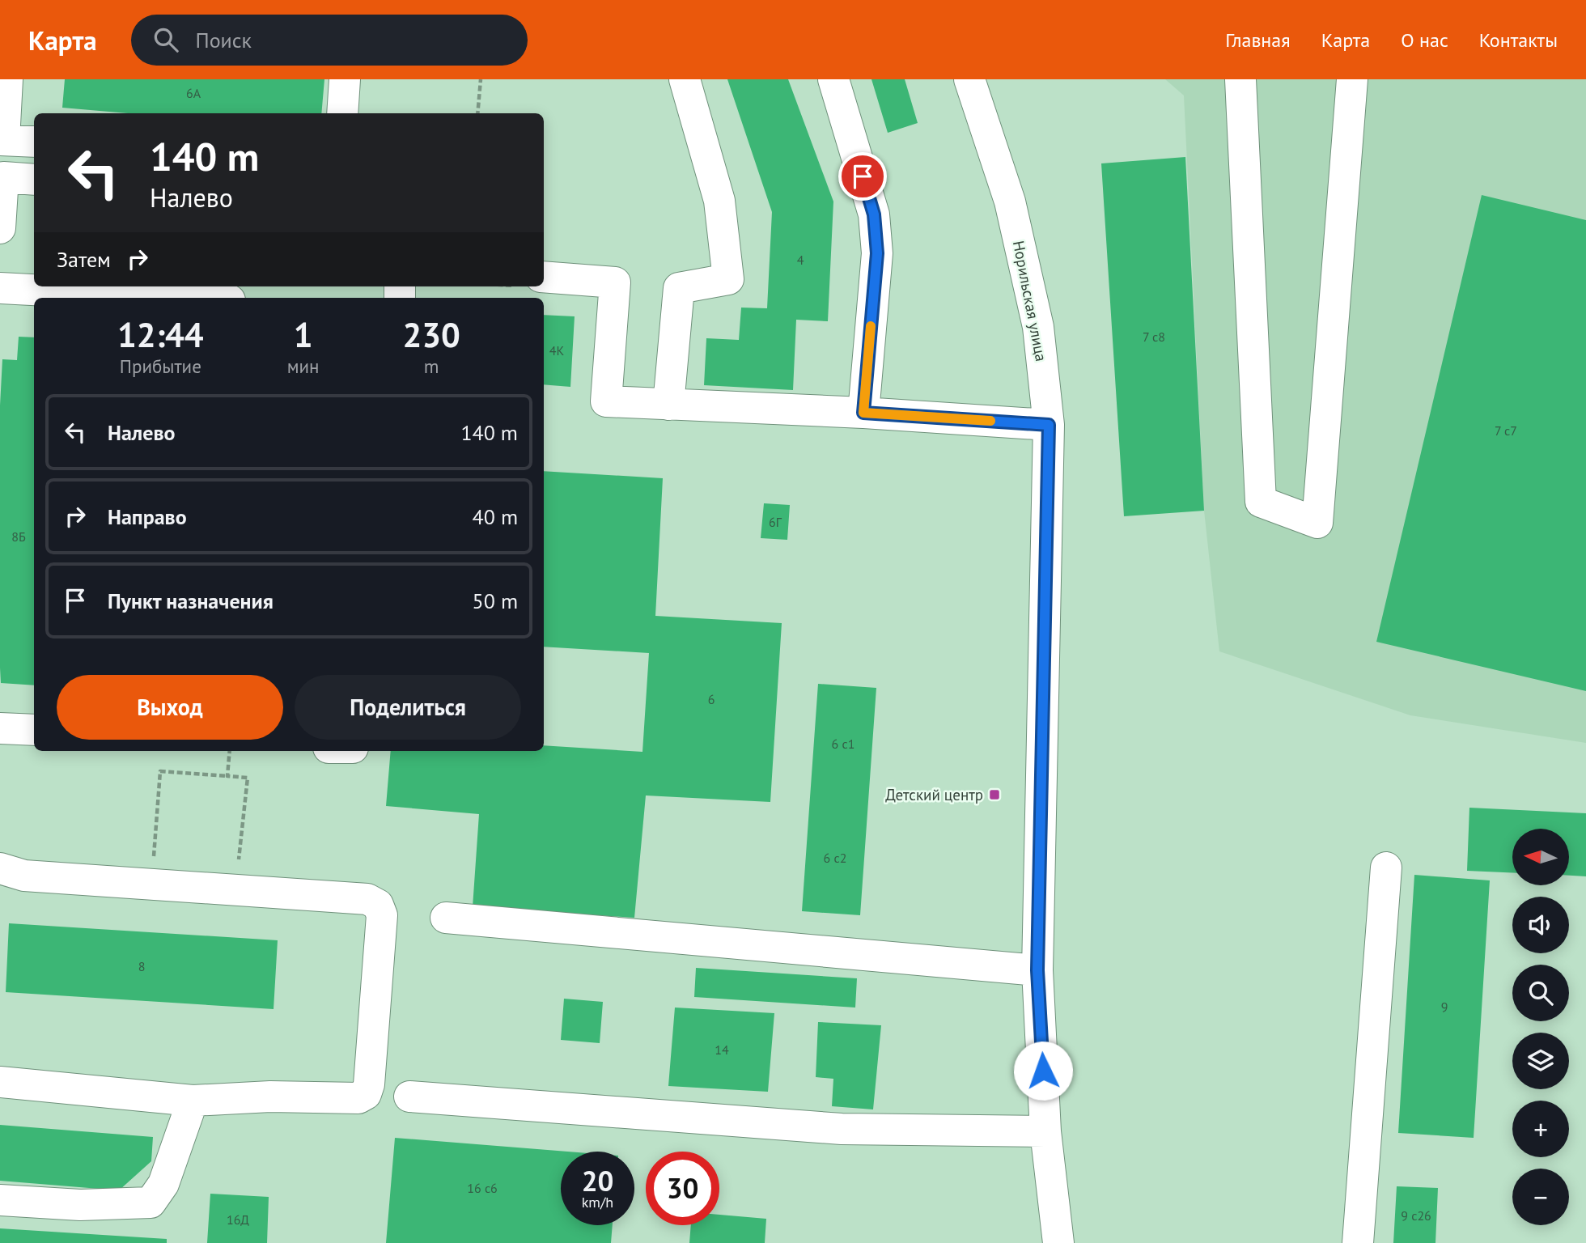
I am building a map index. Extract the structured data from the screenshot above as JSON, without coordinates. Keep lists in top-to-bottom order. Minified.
{"streets":{"street":["Норильская улица"]},"places":{"transit":["Детский центр"]},"house_numbers":["6А","4","7 с8","4К","7 с7","6Г","8Б","6","6 с1","6 с2","8","9","14","16 с6","9 с26","16Д"],"north":"left","page":{"header":"Карта","search":"Поиск","nav":["Главная","Карта","О нас","Контакты"],"turn":["140 m","Налево"],"then":"Затем","eta":["12:44","Прибытие","1","мин","230","m"],"list":[{"name":"Налево","value":"140 m"},{"name":"Направо","value":"40 m"},{"name":"Пункт назначения","value":"50 m"}],"buttons":["Выход","Поделиться"],"map_buttons":["+","−"],"speed":"20 km/h","limit":"30"}}
